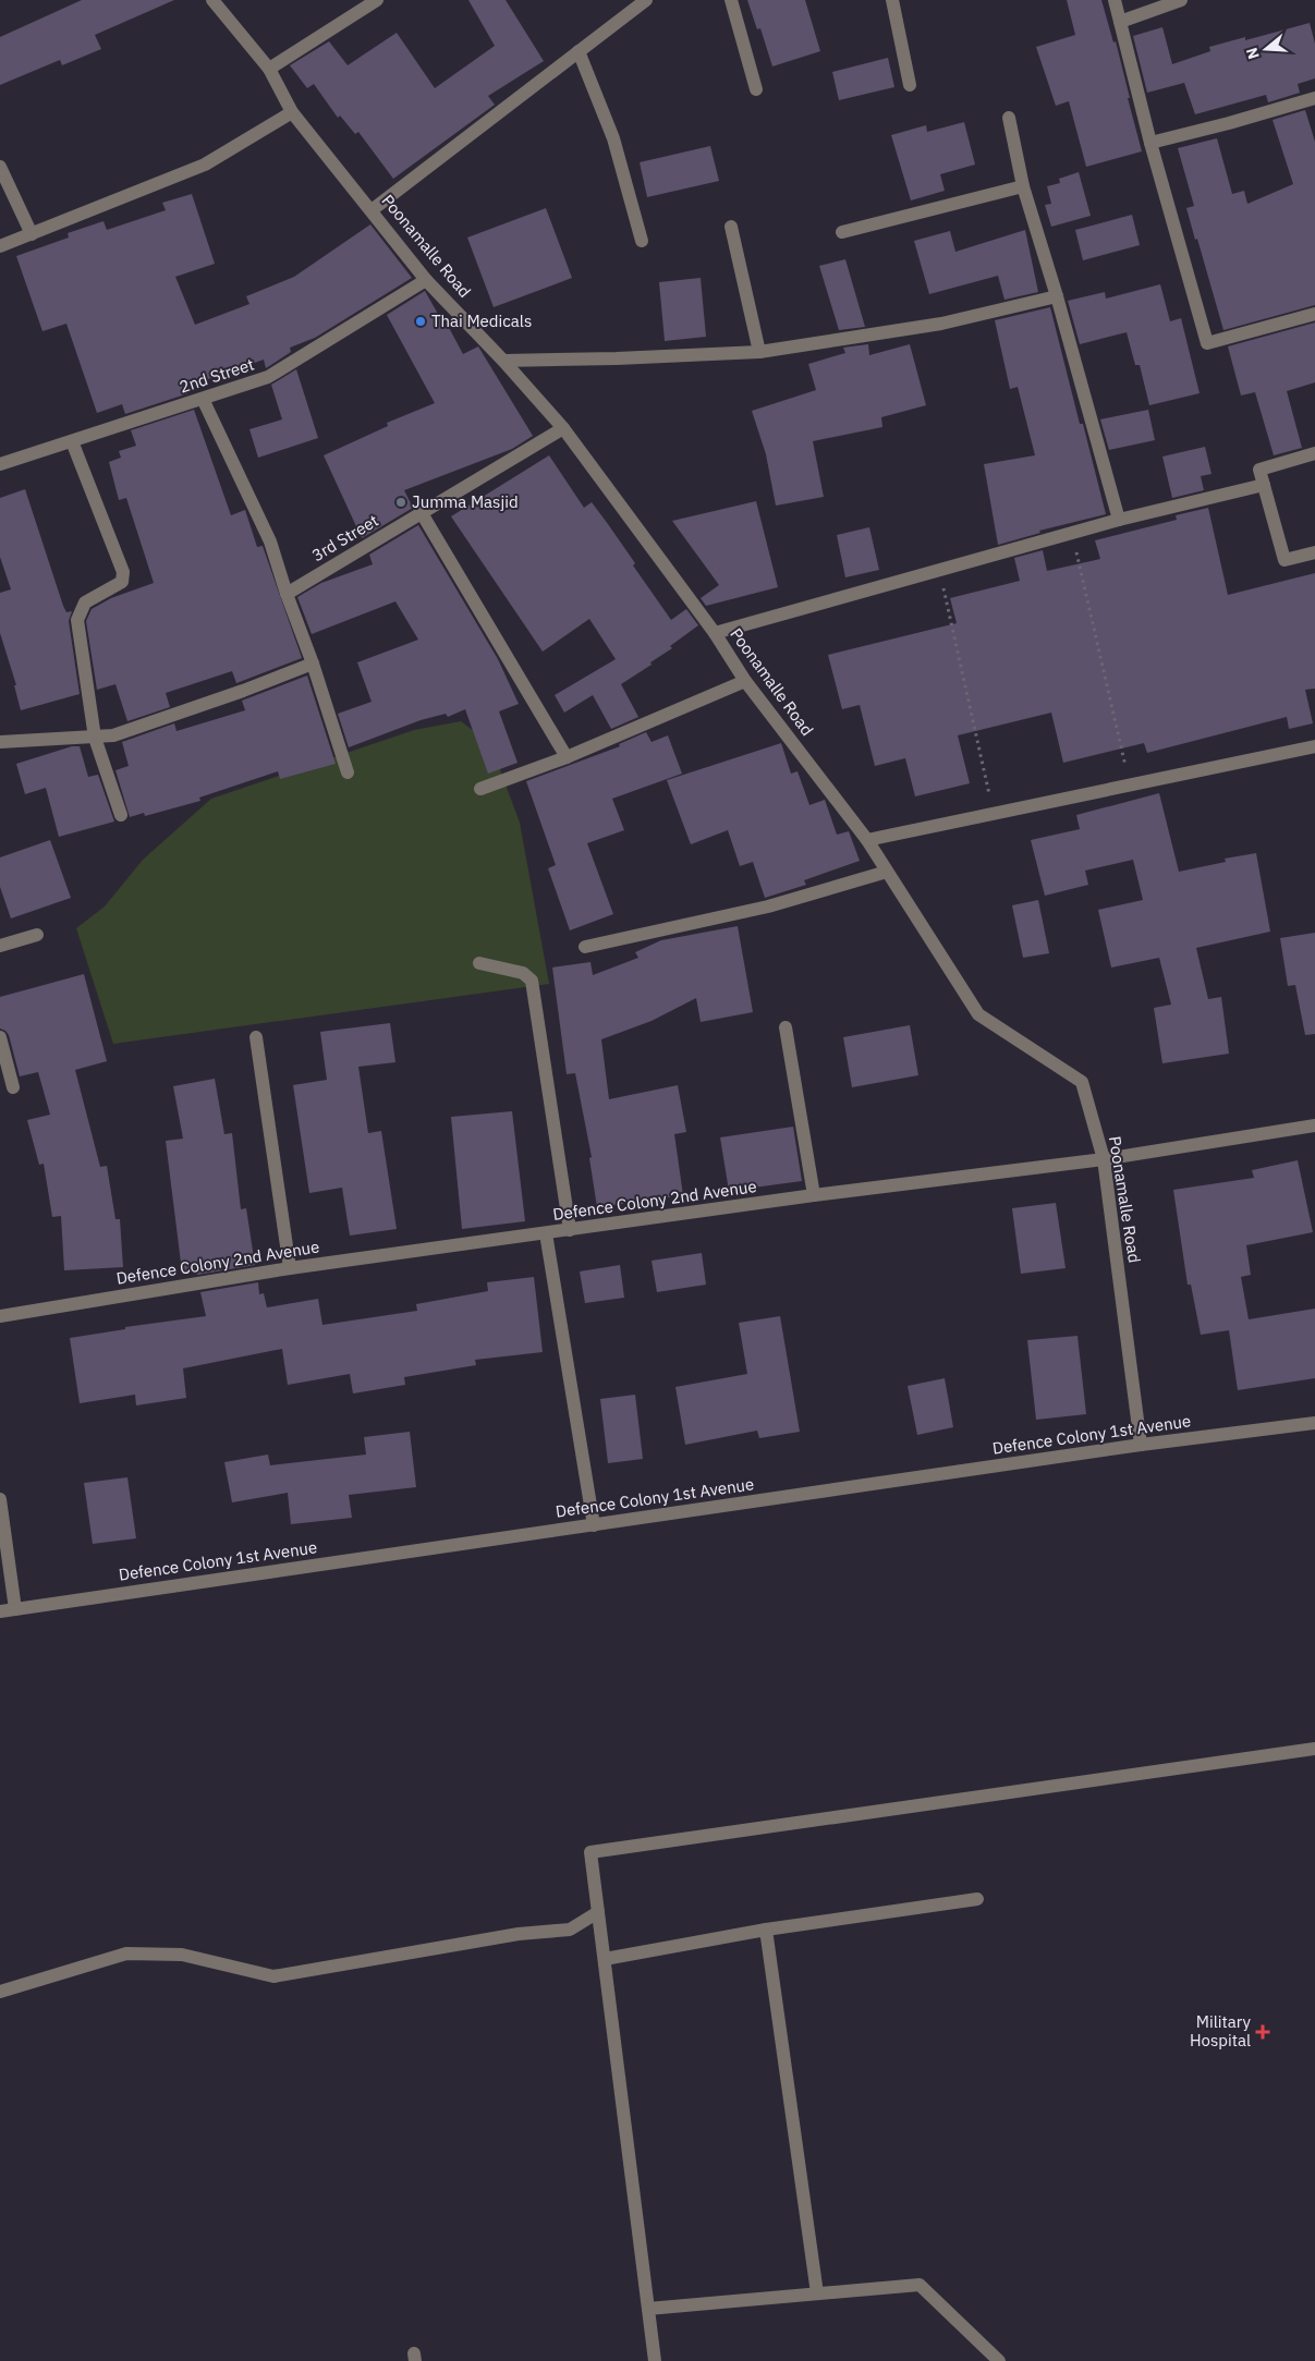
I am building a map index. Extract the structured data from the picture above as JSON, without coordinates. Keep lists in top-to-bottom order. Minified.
{"streets":{"street":["Poonamalle Road","2nd Street","3rd Street","Defence Colony 2nd Avenue","Defence Colony 1st Avenue"]},"crossings":[["Poonamalle Road","2nd Street"],["Poonamalle Road","3rd Street"],["Poonamalle Road","Defence Colony 2nd Avenue"],["Poonamalle Road","Defence Colony 1st Avenue"]],"places":{"other":["Thai Medicals","Jumma Masjid"],"health":["Military Hospital"]},"north":"left"}
